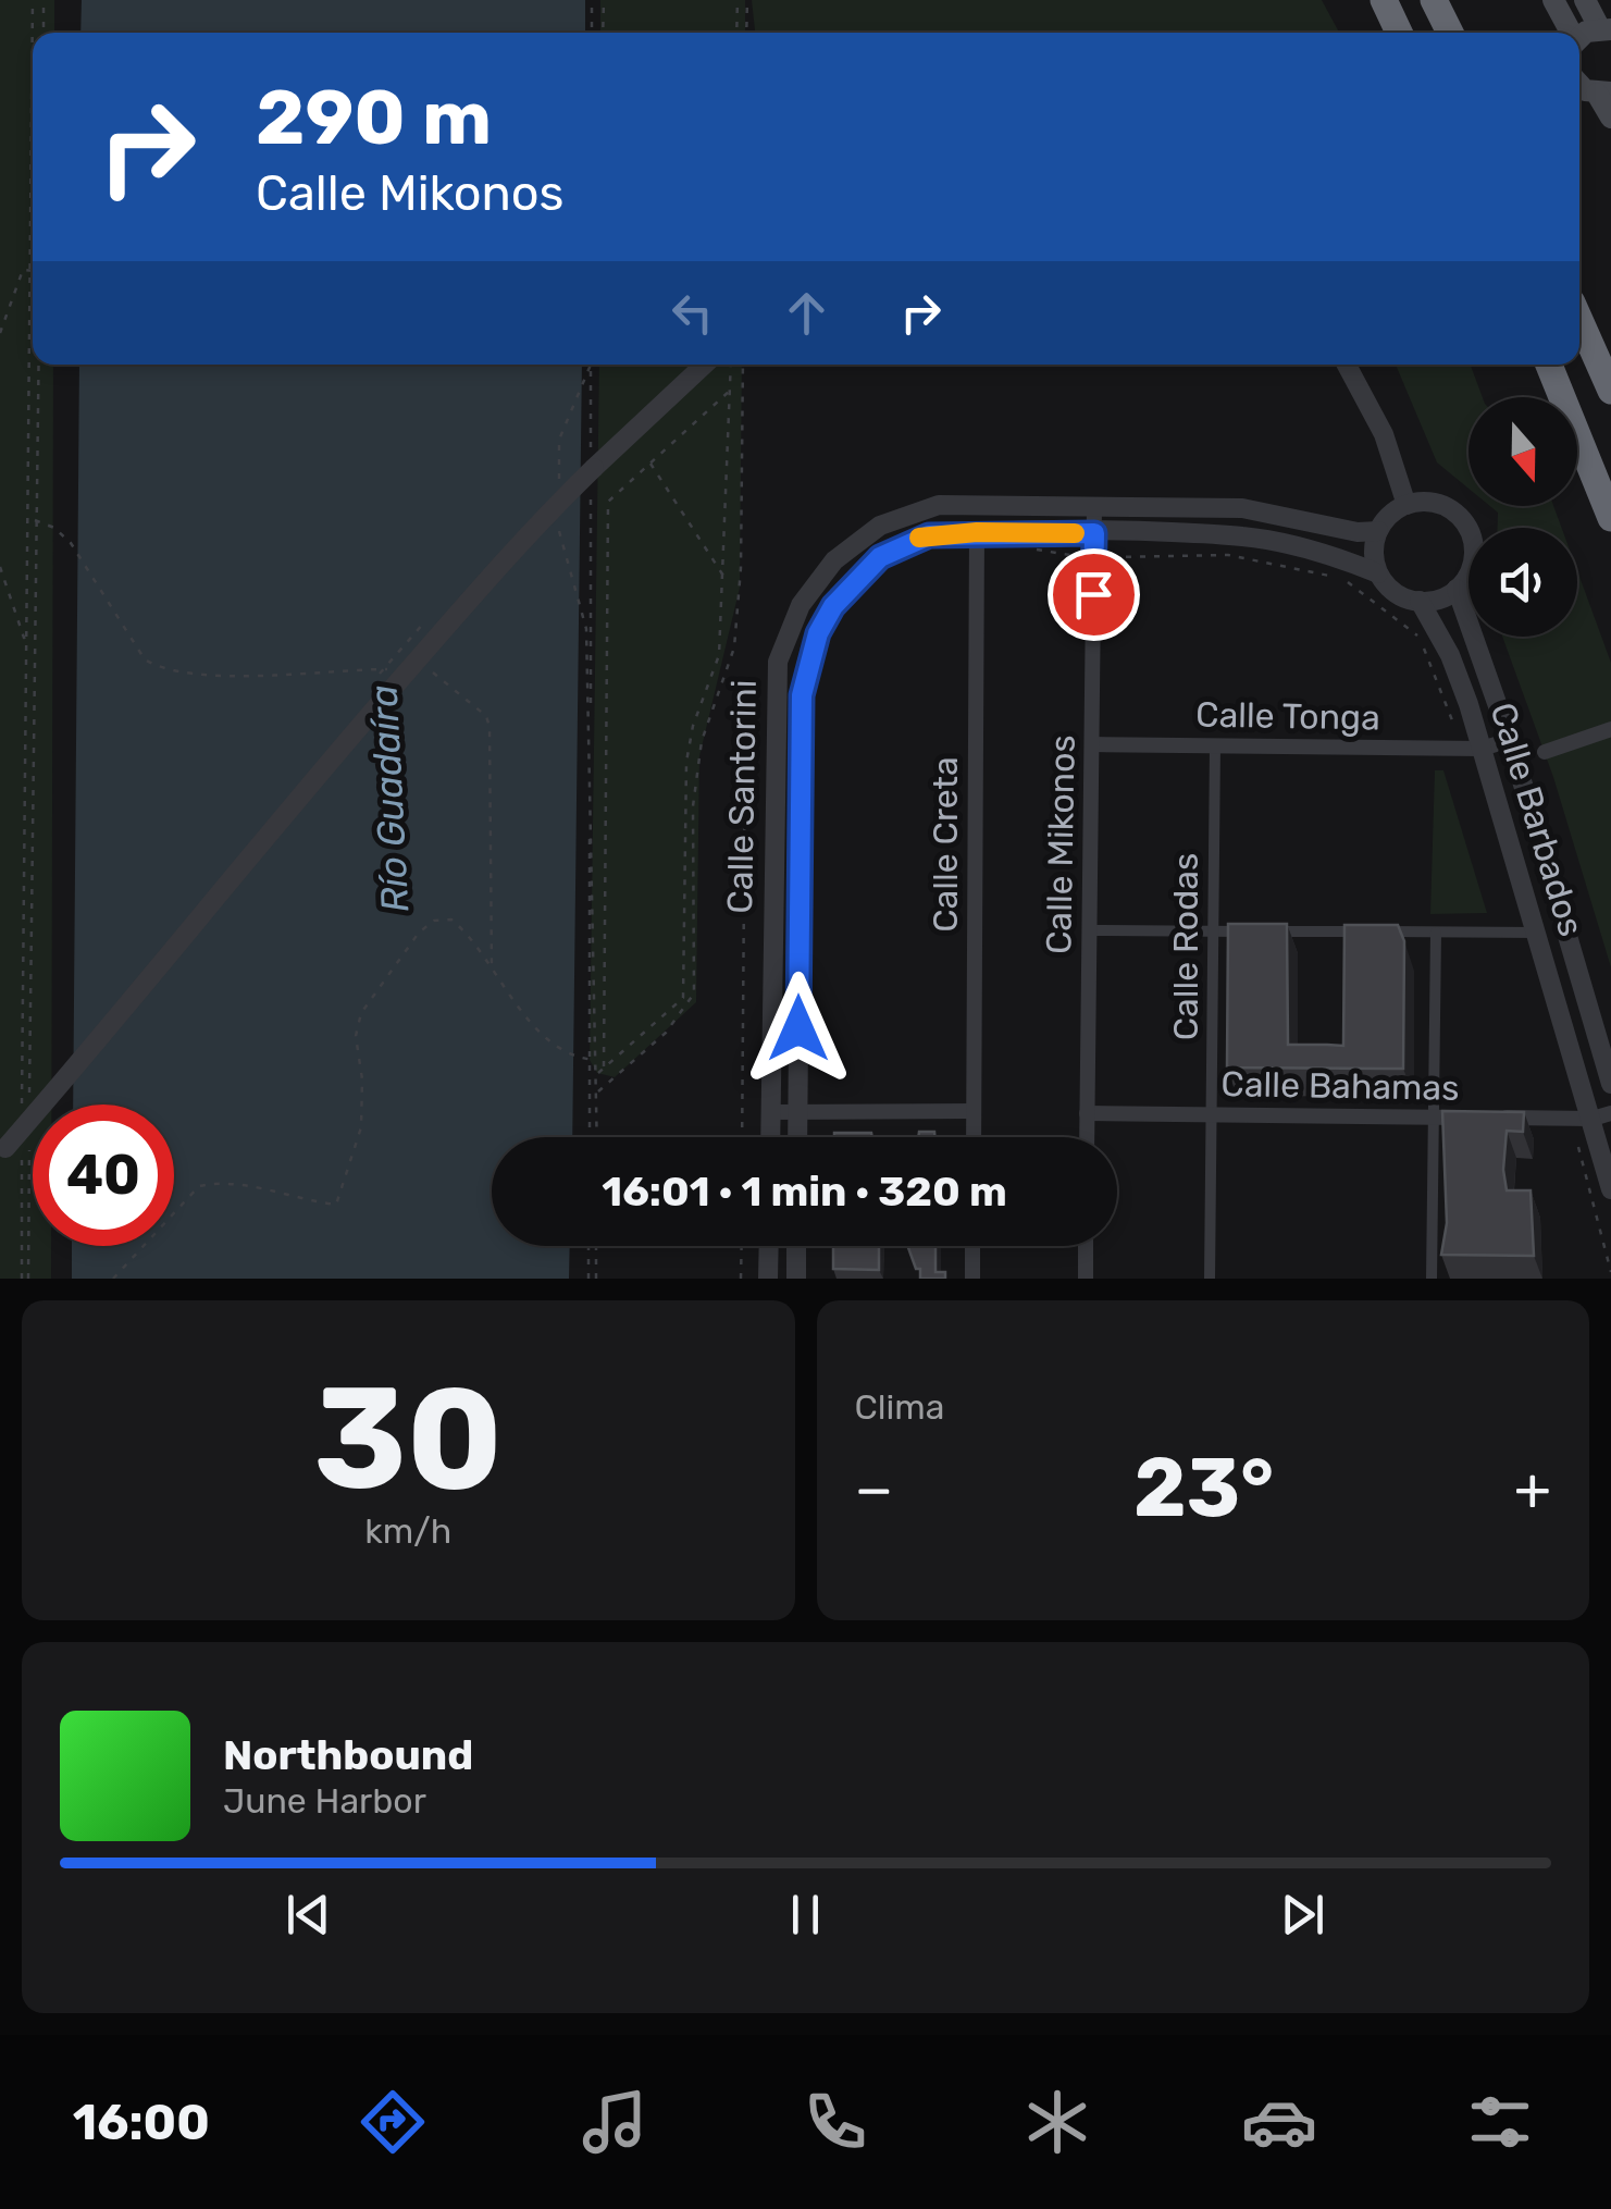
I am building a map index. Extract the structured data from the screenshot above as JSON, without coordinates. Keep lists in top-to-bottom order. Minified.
{"streets":{"street":["Calle Tonga","Calle Santorini","Calle Barbados","Calle Creta","Calle Mikonos","Calle Rodas","Calle Bahamas"]},"crossings":[["Calle Tonga","Calle Barbados"],["Calle Tonga","Calle Mikonos"],["Calle Tonga","Calle Rodas"],["Calle Santorini","Calle Barbados"],["Calle Santorini","Calle Creta"],["Calle Santorini","Calle Mikonos"],["Calle Barbados","Calle Bahamas"],["Calle Mikonos","Calle Bahamas"],["Calle Rodas","Calle Bahamas"]],"water":["Río Guadaíra"],"north":"bottom","page":{"turn":["290 m","Calle Mikonos"],"limit":"40","trip":"16:01 · 1 min · 320 m","tile":[["30","km/h"],"Clima"],"heat":["−","23°","+"],"song":["Northbound","June Harbor"],"tabs":"16:00"}}
